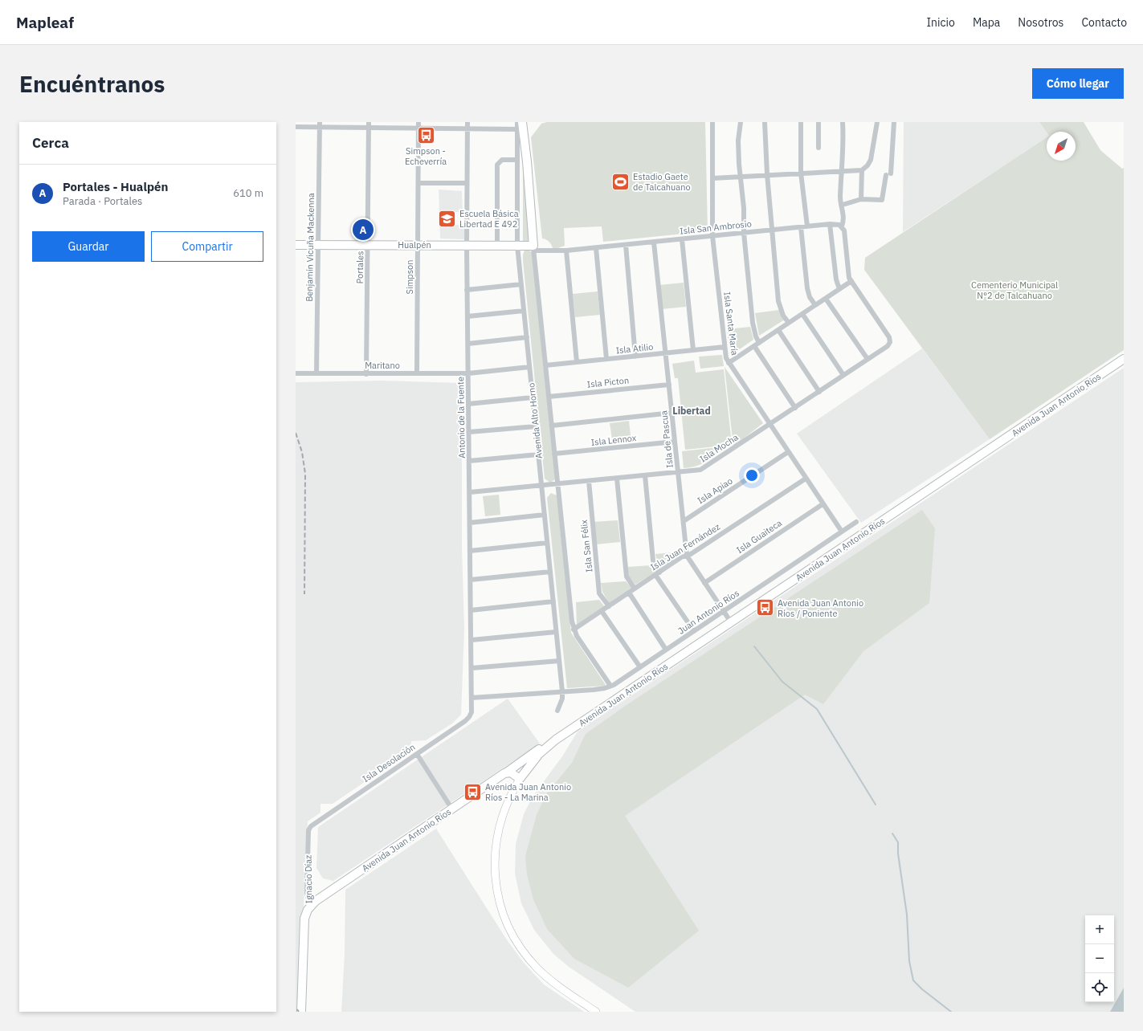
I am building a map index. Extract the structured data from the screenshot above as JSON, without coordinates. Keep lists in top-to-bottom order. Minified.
{"streets":{"main road":["Hualpén","Avenida Juan Antonio Ríos","Avenida Alto Horno","Ignacio Díaz"],"street":["Isla San Ambrosio","Benjamín Vicuña Mackenna","Portales","Simpson","Isla Santa María","Isla Atilio","Maritano","Isla Picton","Antonio de la Fuente","Isla de Pascua","Isla Lennox","Isla Mocha","Isla Apiao","Isla Guaiteca","Isla San Félix","Isla Juan Fernández","Juan Antonio Ríos","Isla Desolación"]},"crossings":[["Isla San Ambrosio","Hualpén"],["Isla San Ambrosio","Isla Santa María"],["Isla San Ambrosio","Avenida Alto Horno"],["Isla San Ambrosio","Isla de Pascua"],["Hualpén","Benjamín Vicuña Mackenna"],["Hualpén","Portales"],["Hualpén","Simpson"],["Hualpén","Antonio de la Fuente"],["Hualpén","Avenida Alto Horno"],["Benjamín Vicuña Mackenna","Maritano"],["Portales","Maritano"],["Simpson","Maritano"],["Isla Santa María","Isla Atilio"],["Isla Santa María","Isla Mocha"],["Isla Santa María","Isla Apiao"],["Isla Santa María","Isla Guaiteca"],["Isla Santa María","Isla Juan Fernández"],["Isla Santa María","Juan Antonio Ríos"],["Isla Atilio","Avenida Alto Horno"],["Isla Atilio","Isla de Pascua"],["Maritano","Antonio de la Fuente"],["Isla Picton","Avenida Alto Horno"],["Isla Picton","Isla de Pascua"],["Avenida Juan Antonio Ríos","Isla de Pascua"],["Avenida Juan Antonio Ríos","Ignacio Díaz"],["Antonio de la Fuente","Isla Mocha"],["Antonio de la Fuente","Isla Desolación"],["Avenida Alto Horno","Isla Lennox"],["Avenida Alto Horno","Isla Mocha"],["Avenida Alto Horno","Isla Juan Fernández"],["Avenida Alto Horno","Juan Antonio Ríos"],["Isla de Pascua","Isla Lennox"],["Isla de Pascua","Isla Mocha"],["Isla de Pascua","Isla Apiao"],["Isla de Pascua","Isla Guaiteca"],["Isla de Pascua","Isla Juan Fernández"],["Isla de Pascua","Juan Antonio Ríos"],["Isla Mocha","Isla San Félix"],["Isla San Félix","Isla Juan Fernández"],["Isla Desolación","Ignacio Díaz"]],"districts":["Libertad"],"parks":["Cementerio Municipal N°2 de Talcahuano"],"places":{"bus stop":["Simpson - Echeverría","Avenida Juan Antonio Ríos / Poniente","Avenida Juan Antonio Ríos - La Marina"],"sports":["Estadio Gaete de Talcahuano"],"school or university":["Escuela Básica Libertad E 492"]},"north":"bottom left","page":{"header":"Mapleaf","nav":["Inicio","Mapa","Nosotros","Contacto"],"buttons":["Cómo llegar",["Guardar","Compartir"]],"title":"Encuéntranos","heading":"Cerca","list":[{"mark":"A","name":"Portales - Hualpén","note":"Parada · Portales","value":"610 m"}],"pins":"A","map_buttons":["+","−"]}}
